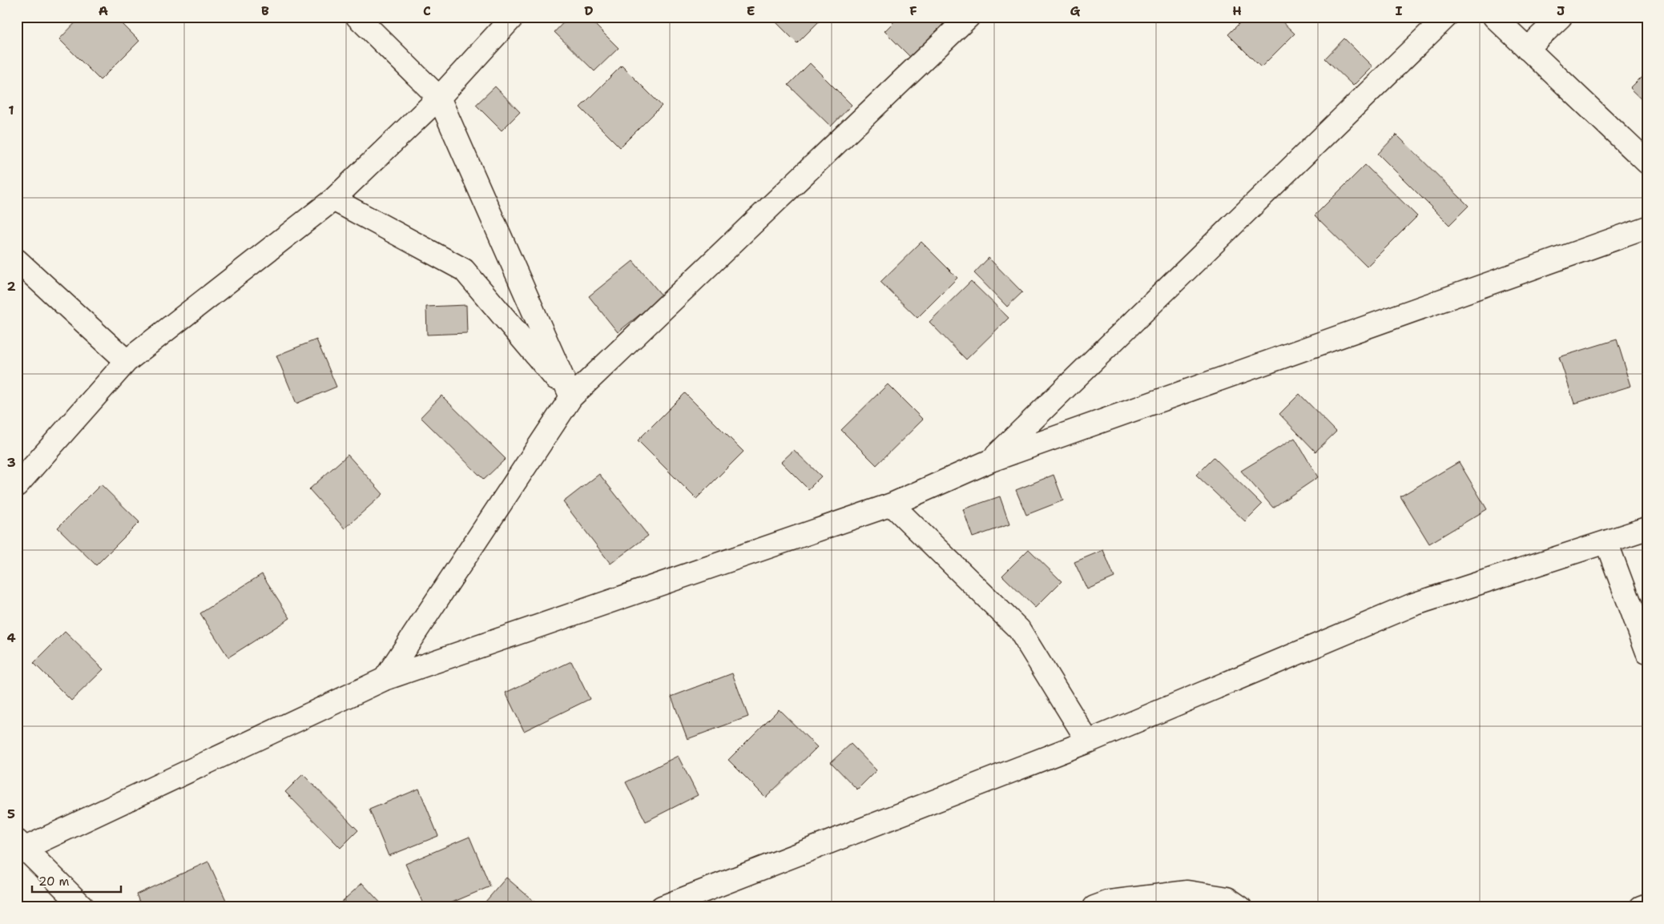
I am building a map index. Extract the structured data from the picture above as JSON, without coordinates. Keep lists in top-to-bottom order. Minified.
{"scale_bar":"20 m","grid":{"columns":["A","B","C","D","E","F","G","H","I","J"],"rows":["1","2","3","4","5"]}}
